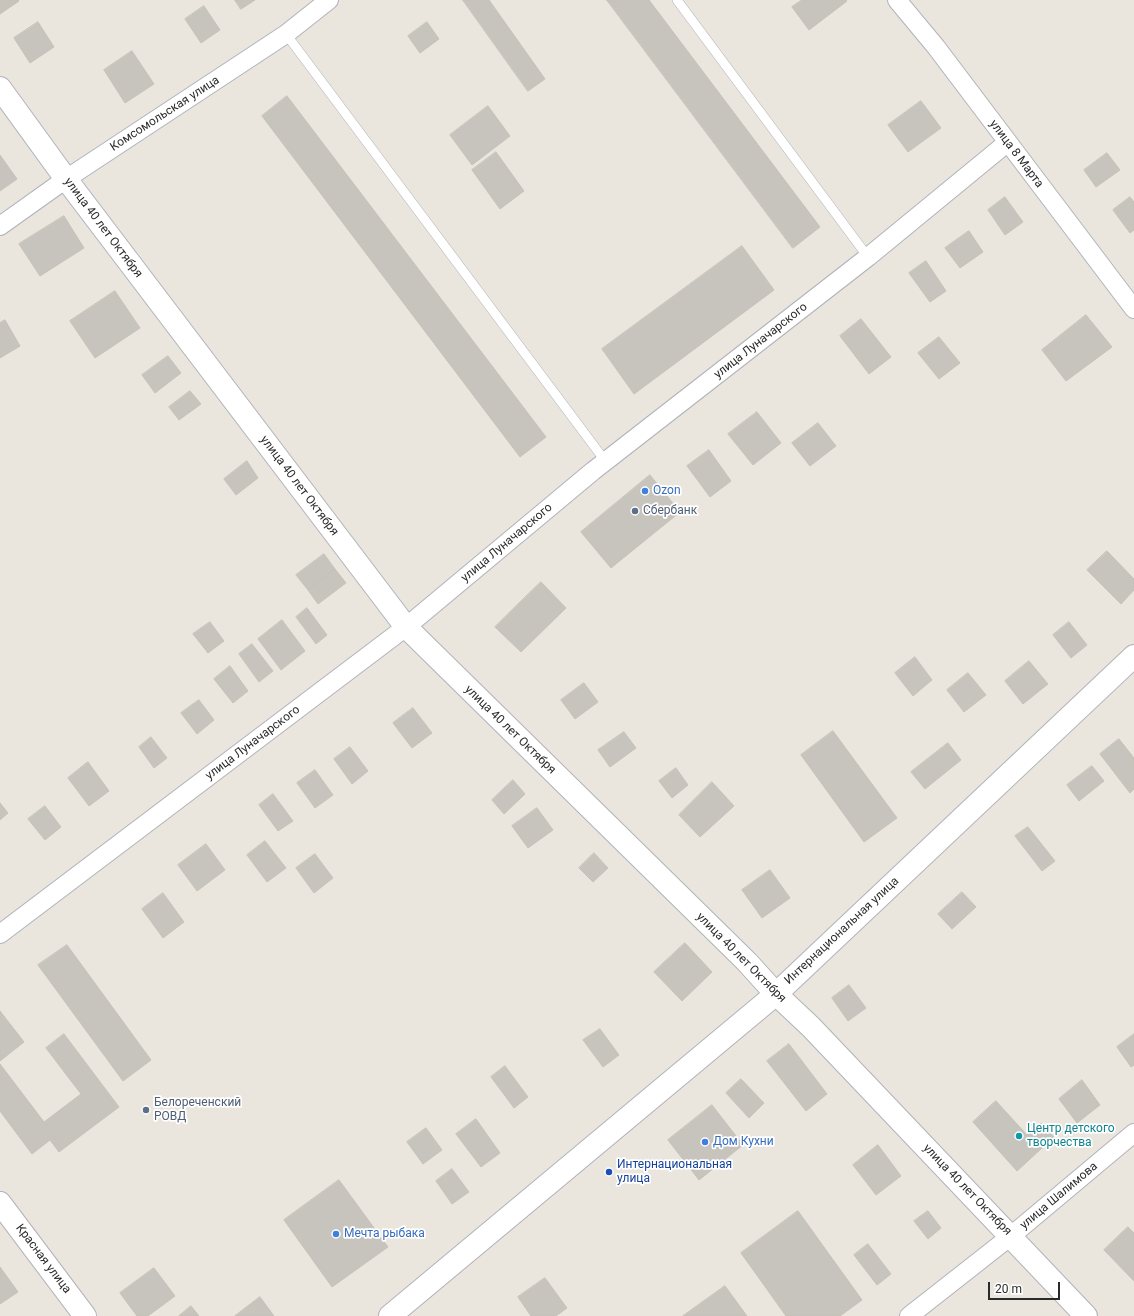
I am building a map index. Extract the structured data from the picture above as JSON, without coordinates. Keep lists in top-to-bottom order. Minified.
{"streets":{"street":["Комсомольская улица","улица 8 Марта","улица 40 лет Октября","улица Луначарского","Интернациональная улица","улица Шалимова","Красная улица"]},"crossings":[["Комсомольская улица","улица 40 лет Октября"],["улица 8 Марта","улица Луначарского"],["улица 40 лет Октября","улица Луначарского"],["улица 40 лет Октября","Интернациональная улица"],["улица 40 лет Октября","улица Шалимова"]],"places":["Ozon","Сбербанк","Белореченский РОВД","Центр детского творчества","Дом Кухни","Интернациональная улица","Мечта рыбака"],"scale_bar":"20 m"}
